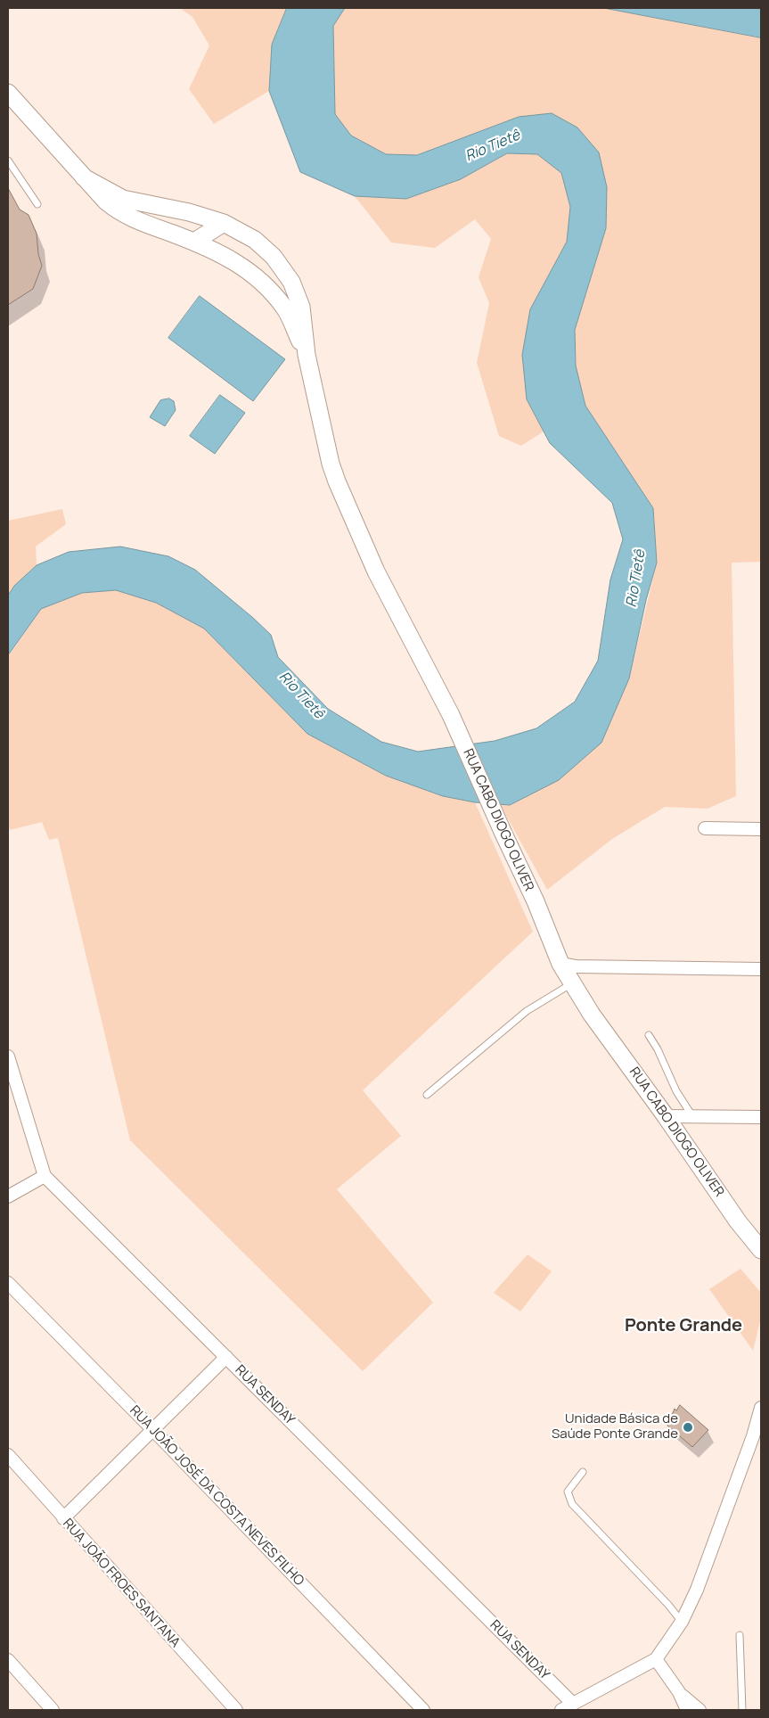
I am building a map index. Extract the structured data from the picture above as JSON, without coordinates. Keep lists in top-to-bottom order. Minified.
{"streets":{"main road":["RUA CABO DIOGO OLIVER"],"street":["RUA SENDAY","RUA JOÃO JOSÉ DA COSTA NEVES FILHO","RUA JOÃO FROES SANTANA"]},"districts":["Ponte Grande"],"water":["Rio Tietê"],"places":["Unidade Básica de Saúde Ponte Grande"]}
